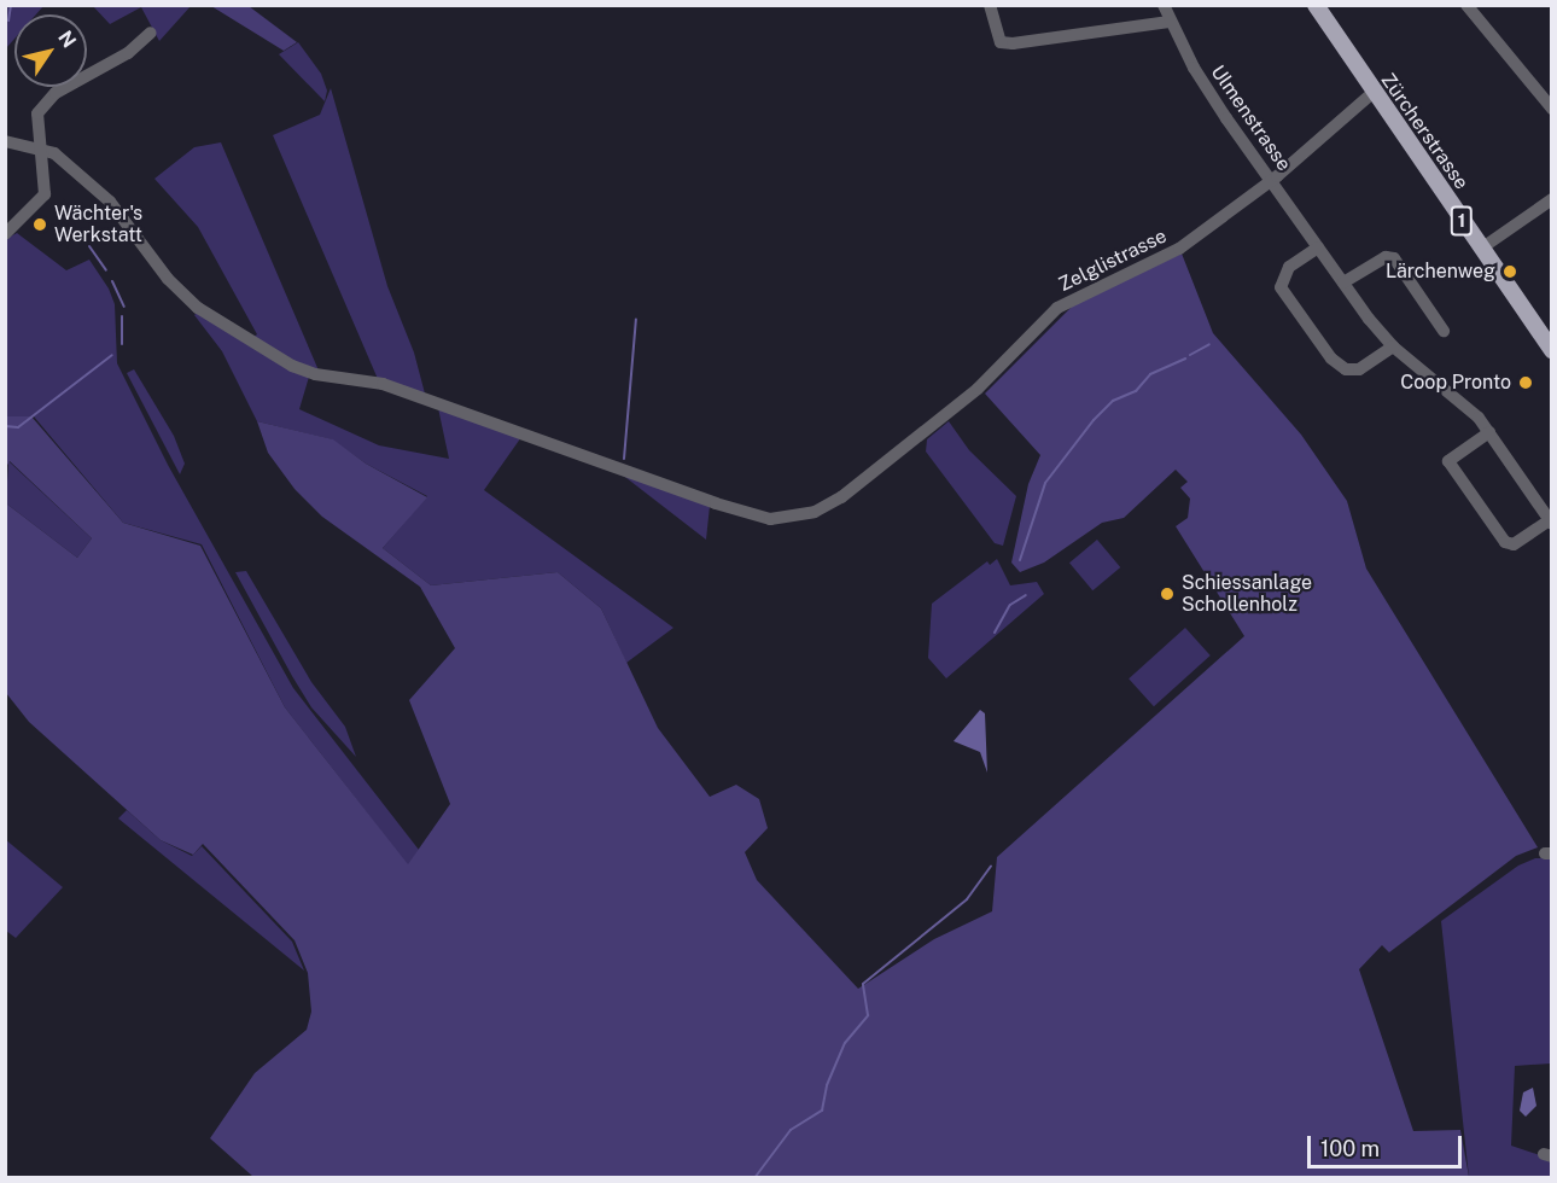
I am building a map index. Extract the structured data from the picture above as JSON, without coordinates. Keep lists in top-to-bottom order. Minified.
{"streets":{"main road":["Zürcherstrasse","1"],"street":["Ulmenstrasse","Zelglistrasse"]},"crossings":[["Ulmenstrasse","Zelglistrasse"],["Zürcherstrasse","Zelglistrasse"]],"places":["Wächter's Werkstatt","Lärchenweg","Coop Pronto","Schiessanlage Schollenholz"],"scale_bar":"100 m","north":"top right"}
